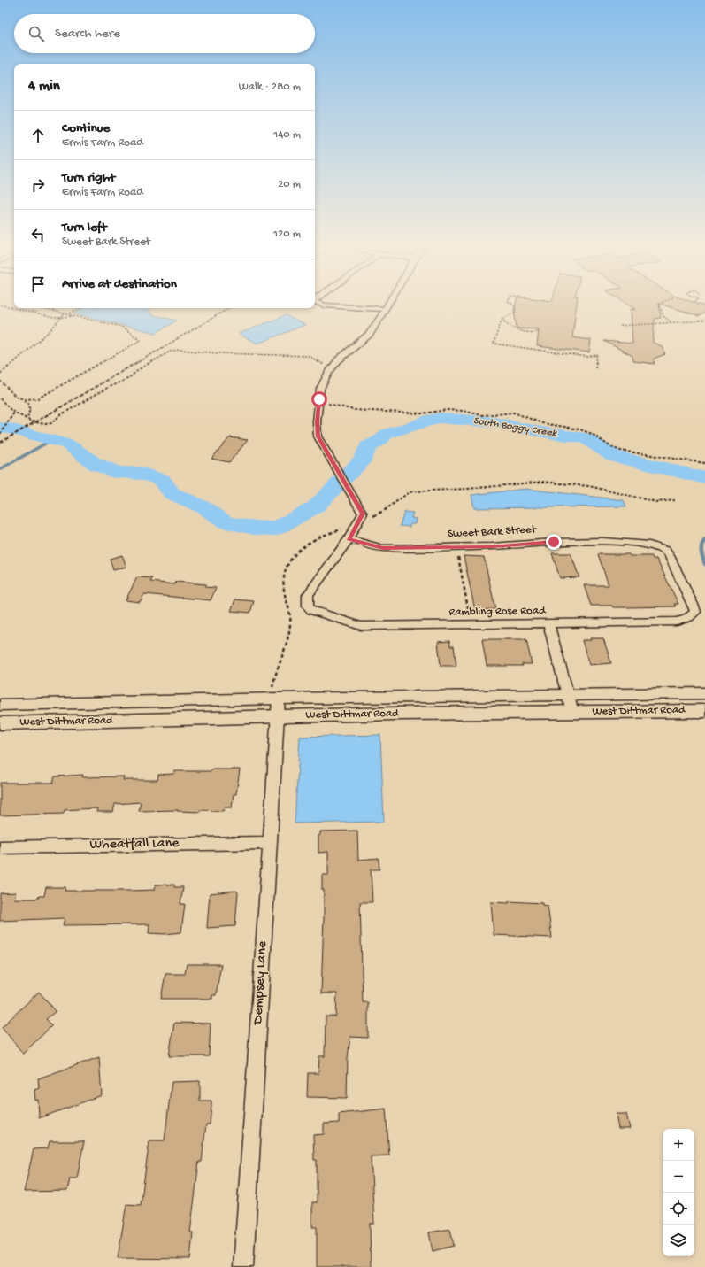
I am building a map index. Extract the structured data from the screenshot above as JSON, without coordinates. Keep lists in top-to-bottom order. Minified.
{"streets":{"street":["Sweet Bark Street","Rambling Rose Road","West Dittmar Road","Wheatfall Lane","Dempsey Lane"]},"crossings":[["Sweet Bark Street","Rambling Rose Road"],["West Dittmar Road","Dempsey Lane"],["Wheatfall Lane","Dempsey Lane"]],"water":["South Boggy Creek"],"page":{"search":"Search here","heading":["4 min","Walk · 280 m"],"list":[["Continue","Ermis Farm Road","140 m"],["Turn right","Ermis Farm Road","20 m"],["Turn left","Sweet Bark Street","120 m"],"Arrive at destination"],"map_buttons":["+","−"]}}
